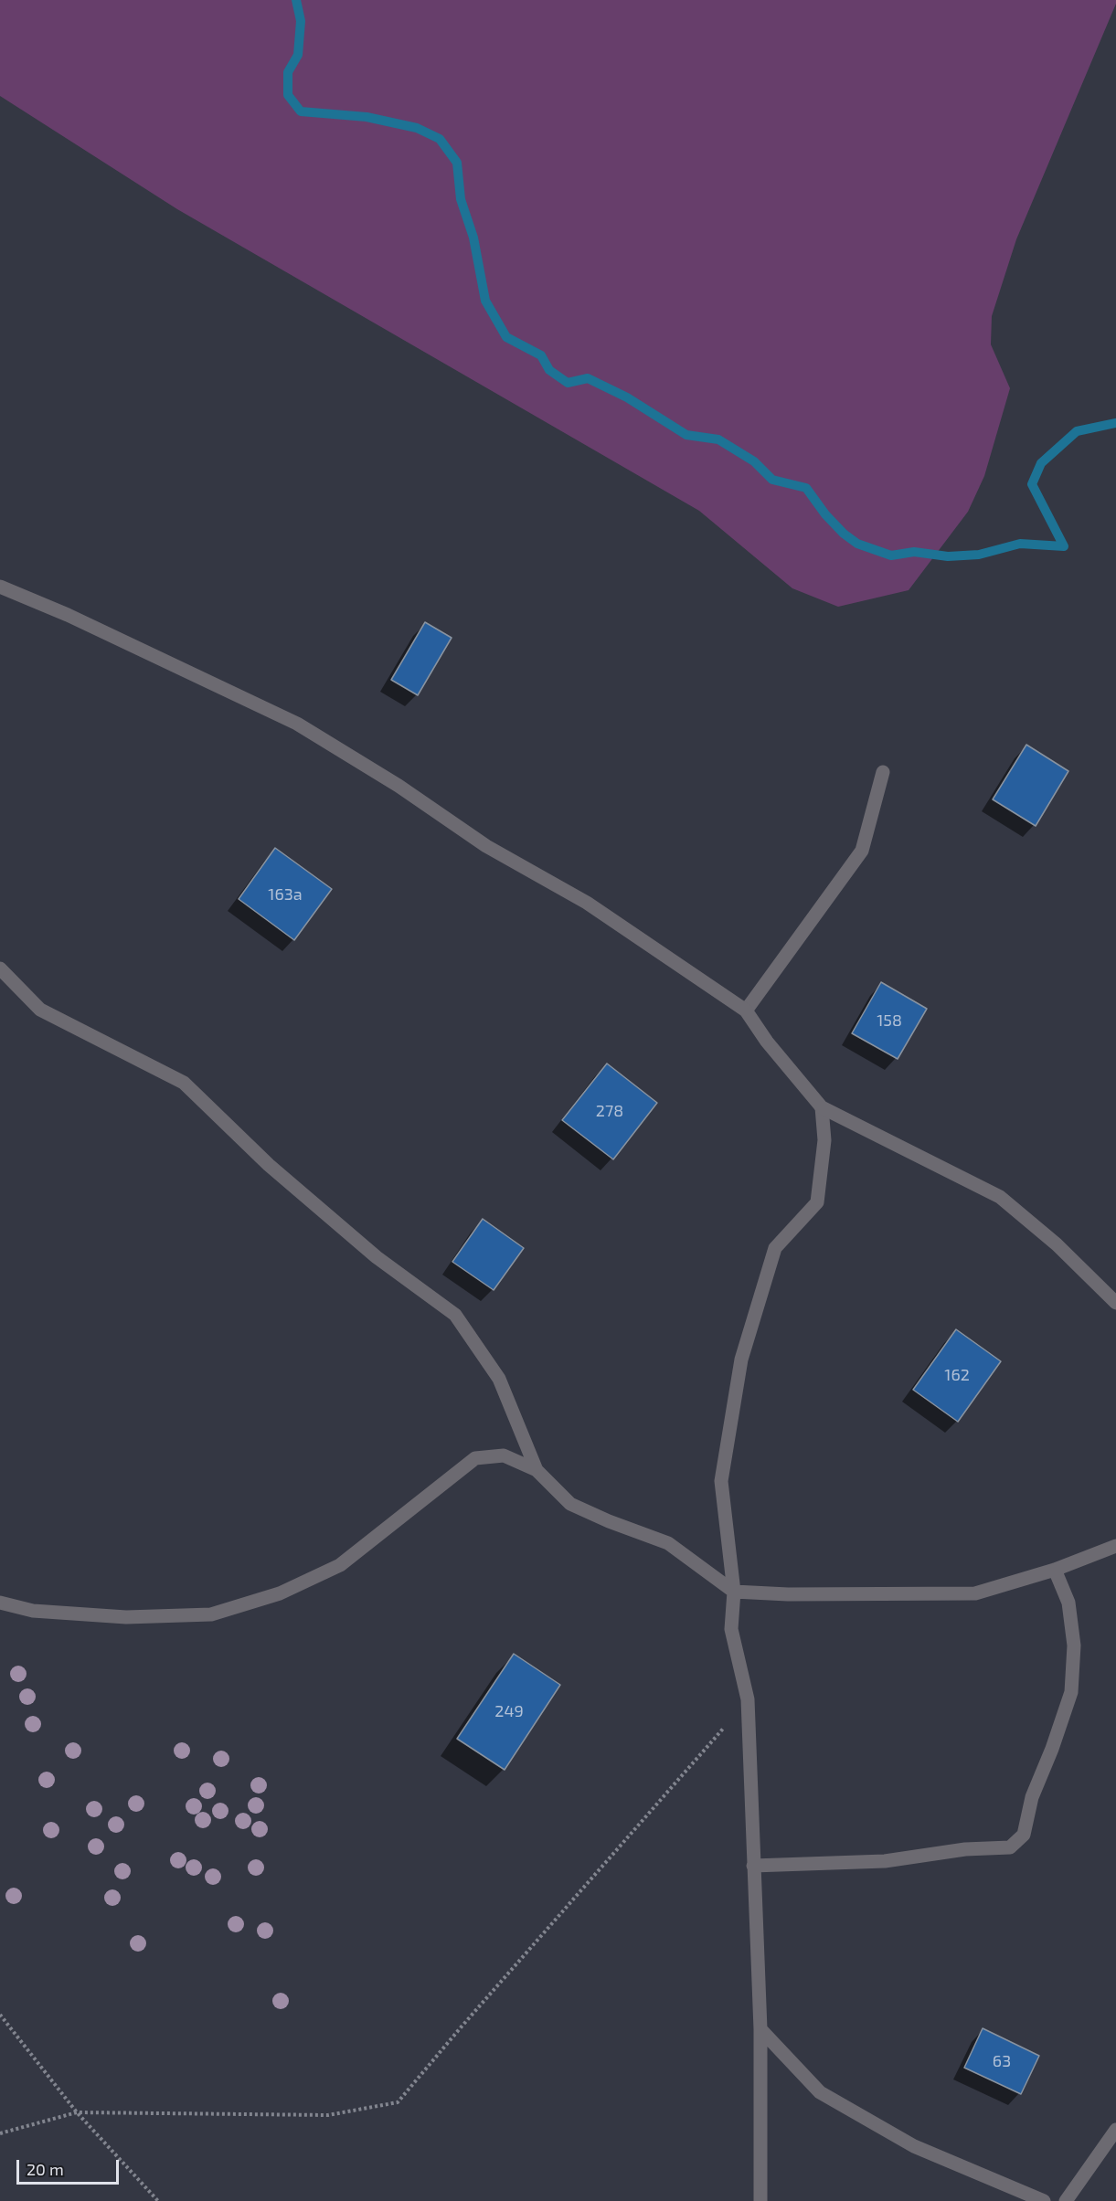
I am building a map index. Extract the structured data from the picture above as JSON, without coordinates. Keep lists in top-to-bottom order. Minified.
{"house_numbers":["163а","158","278","162","249","63"],"scale_bar":"20 m"}
